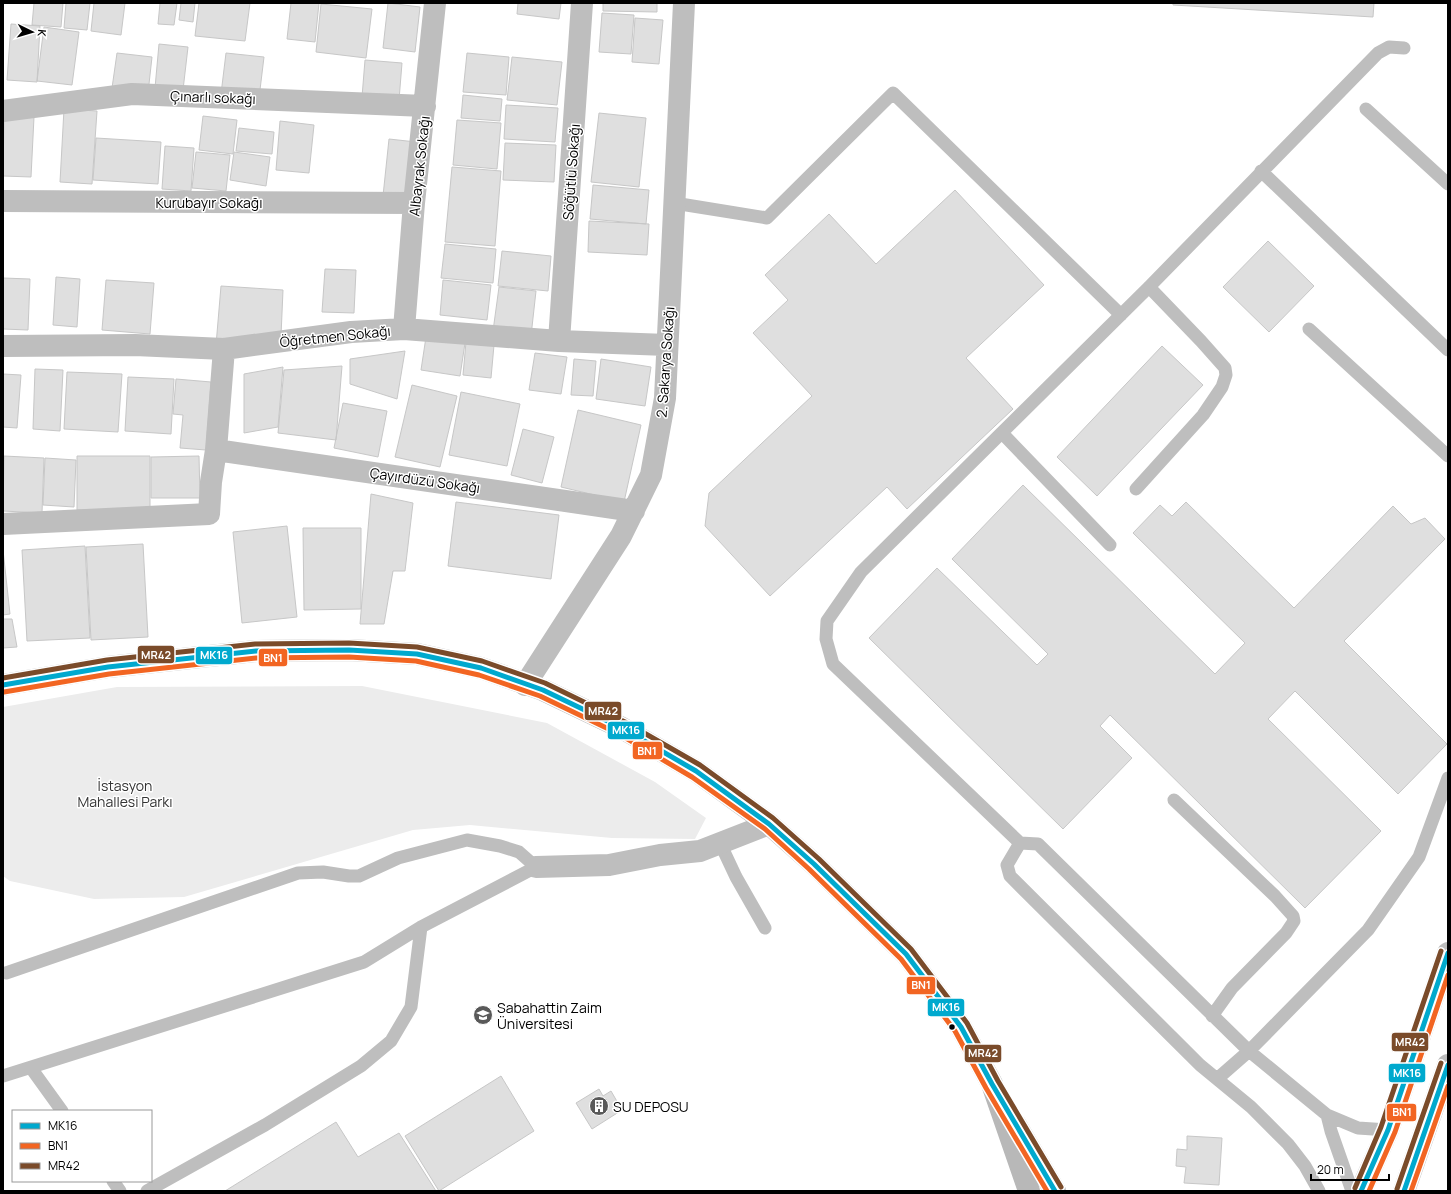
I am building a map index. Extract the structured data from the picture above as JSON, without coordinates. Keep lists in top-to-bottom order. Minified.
{"streets":{"street":["Çınarlı sokağı","Albayrak Sokağı","Söğütlü Sokağı","Kurubayır Sokağı","Öğretmen Sokağı","2. Sakarya Sokağı","Çayırdüzü Sokağı"]},"crossings":[["Çınarlı sokağı","Albayrak Sokağı"],["Albayrak Sokağı","Kurubayır Sokağı"],["Albayrak Sokağı","Öğretmen Sokağı"],["Söğütlü Sokağı","Öğretmen Sokağı"],["Öğretmen Sokağı","2. Sakarya Sokağı"],["2. Sakarya Sokağı","Çayırdüzü Sokağı"]],"parks":["İstasyon Mahallesi Parkı"],"places":{"school or university":["Sabahattin Zaim Üniversitesi"],"building":["SU DEPOSU"]},"lines":["transit line MR42","transit line MK16","transit line BN1"],"legend":["MK16","BN1","MR42"],"scale_bar":"20 m","north":"right"}
